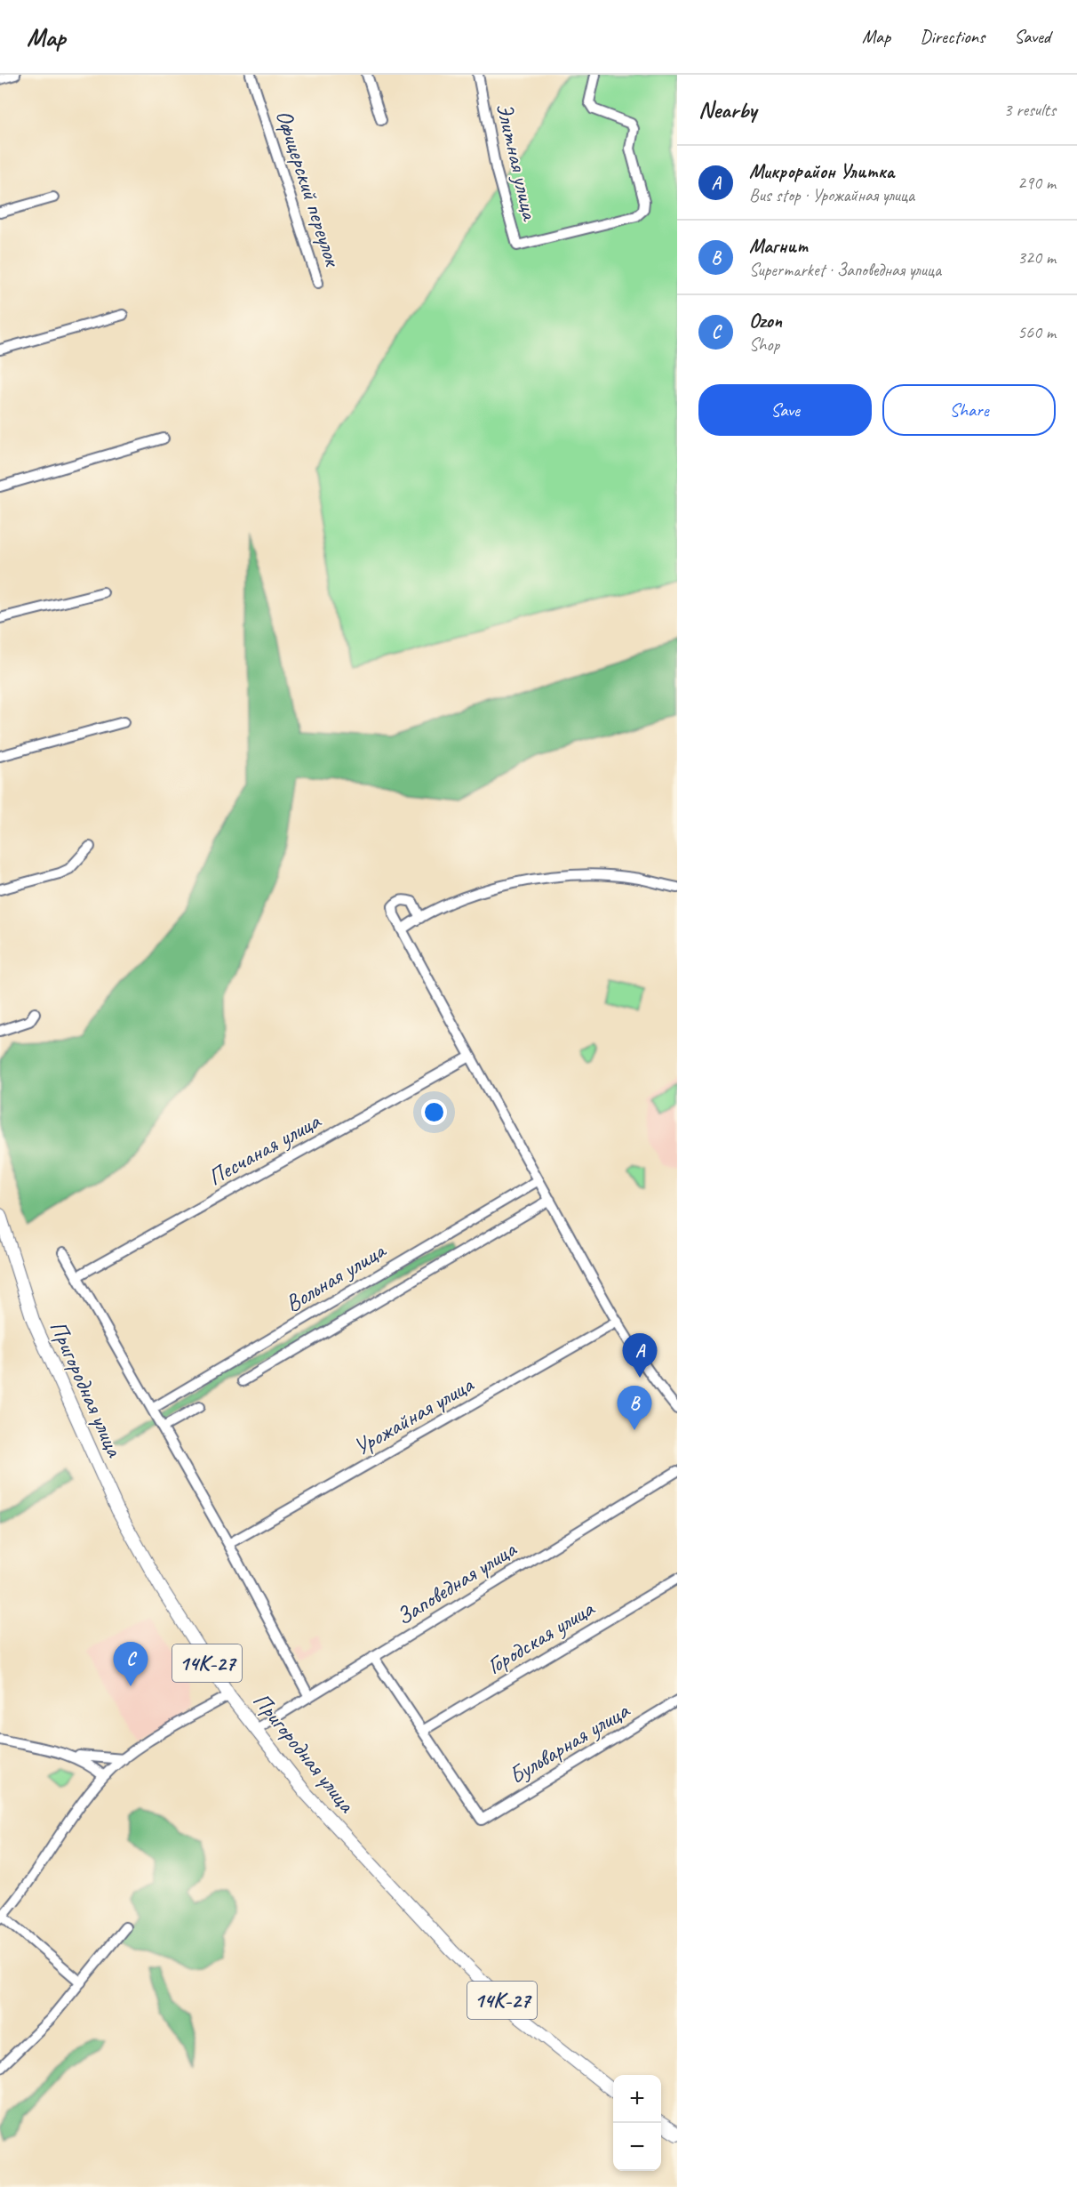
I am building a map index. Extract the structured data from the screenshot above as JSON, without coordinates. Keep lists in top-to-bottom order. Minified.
{"streets":{"main road":["Пригородная улица","14К-27"],"street":["Элитная улица","Офицерский переулок","Песчаная улица","Вольная улица","Урожайная улица","Заповедная улица","Городская улица","Бульварная улица"]},"crossings":[["Пригородная улица","Заповедная улица"],["Городская улица","Бульварная улица"]],"page":{"header":"Map","nav":["Map","Directions","Saved"],"heading":["Nearby","3 results"],"list":[{"mark":"A","name":"Микрорайон Улитка","note":"Bus stop · Урожайная улица","value":"290 m"},{"mark":"B","name":"Магнит","note":"Supermarket · Заповедная улица","value":"320 m"},{"mark":"C","name":"Ozon","note":"Shop","value":"560 m"}],"buttons":["Save","Share"],"pins":["A","B","C"],"map_buttons":["+","−"]}}
